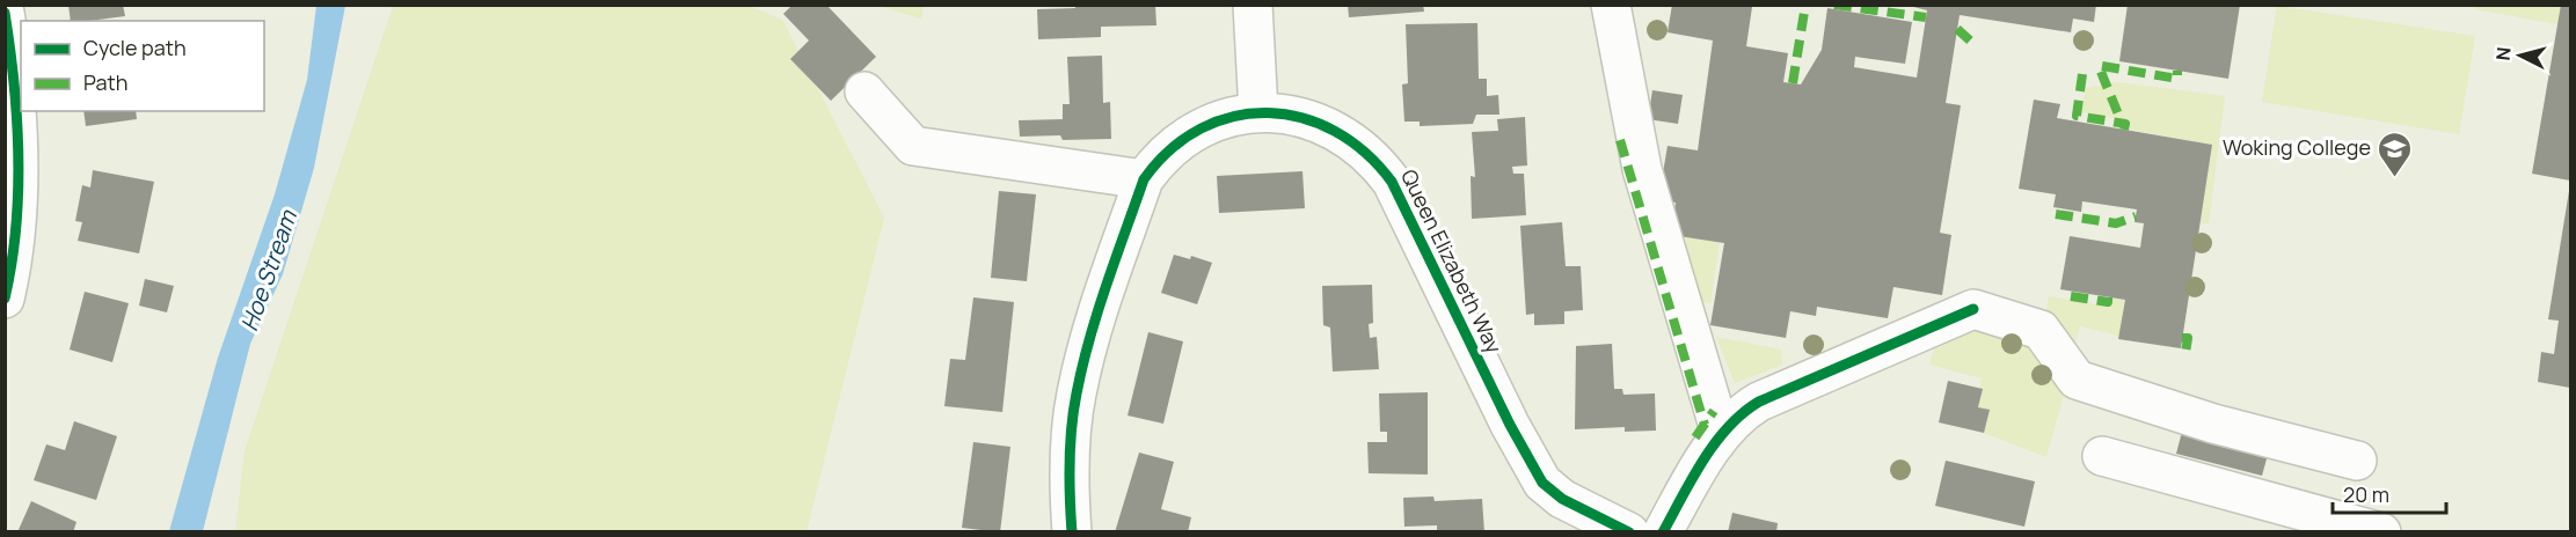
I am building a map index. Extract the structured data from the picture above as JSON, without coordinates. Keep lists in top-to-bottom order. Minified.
{"streets":{"street":["Queen Elizabeth Way"]},"water":["Hoe Stream"],"places":{"school or university":["Woking College"]},"legend":["Cycle path","Path"],"scale_bar":"20 m","north":"left"}
